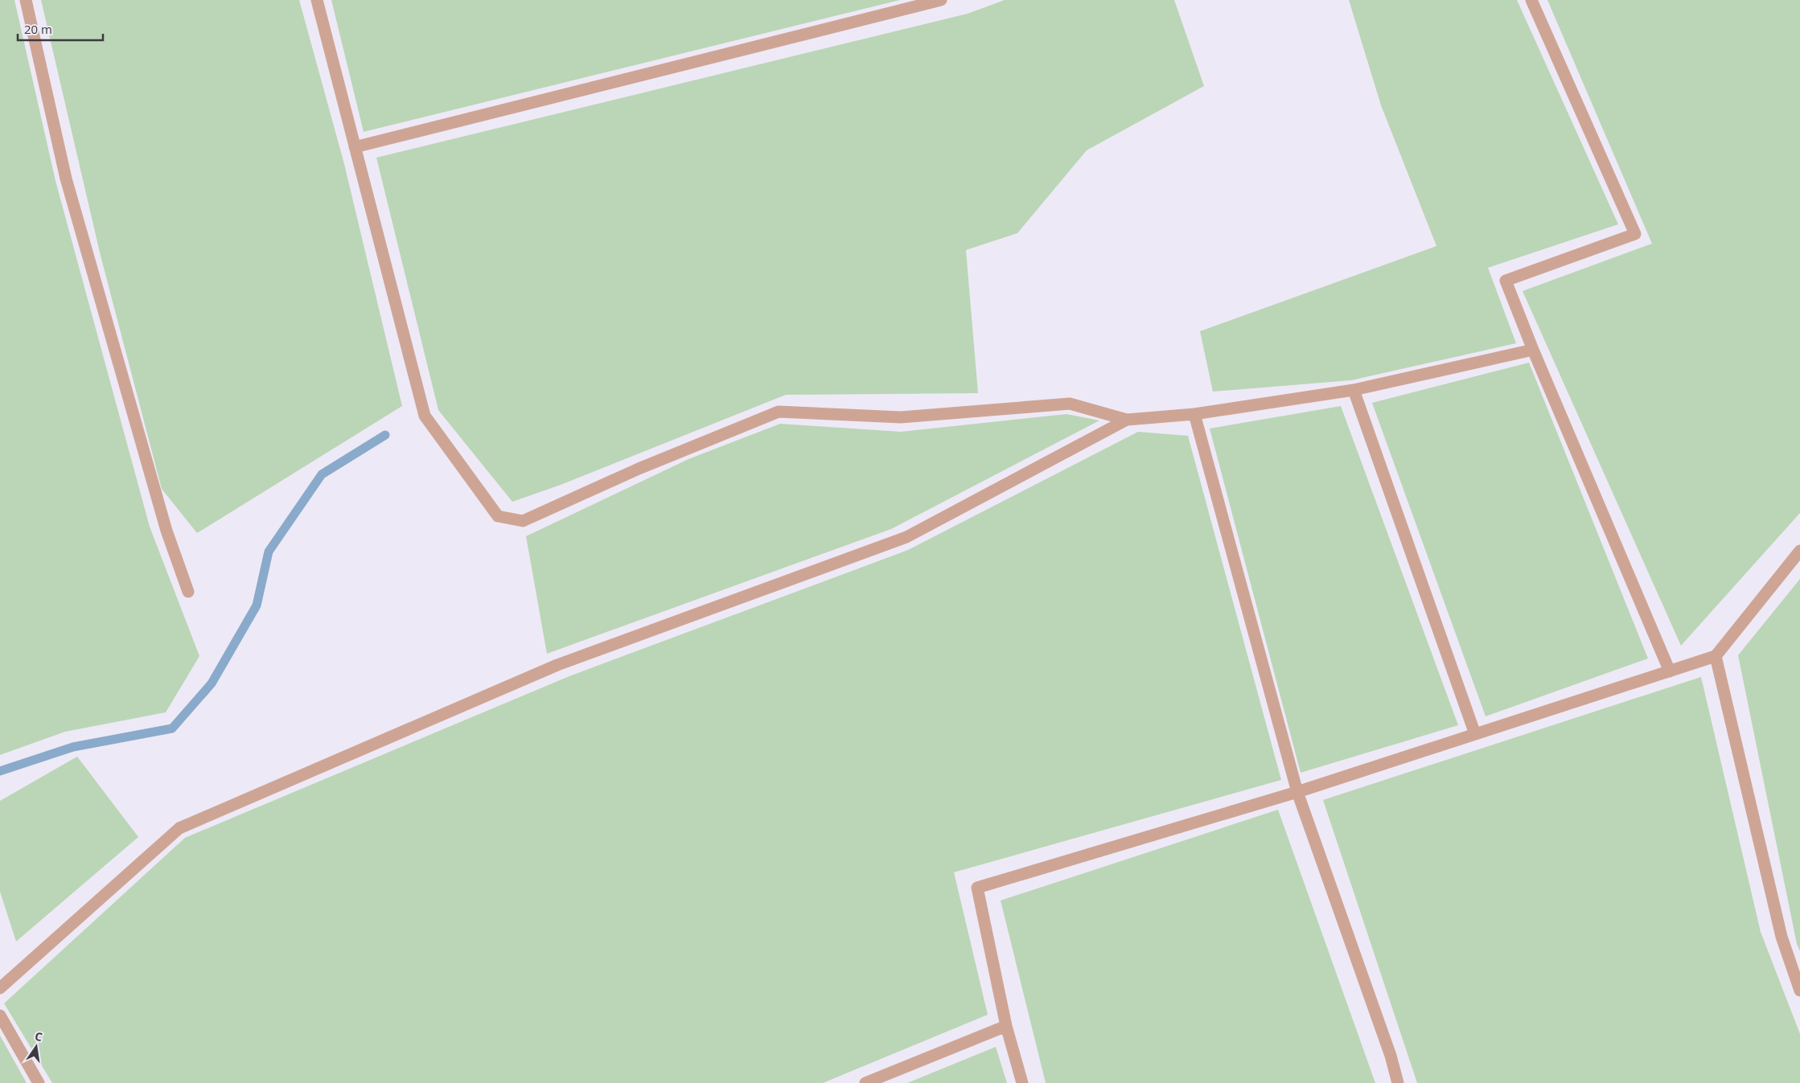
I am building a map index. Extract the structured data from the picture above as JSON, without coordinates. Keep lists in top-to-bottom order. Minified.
{"scale_bar":"20 m","north":"top"}
